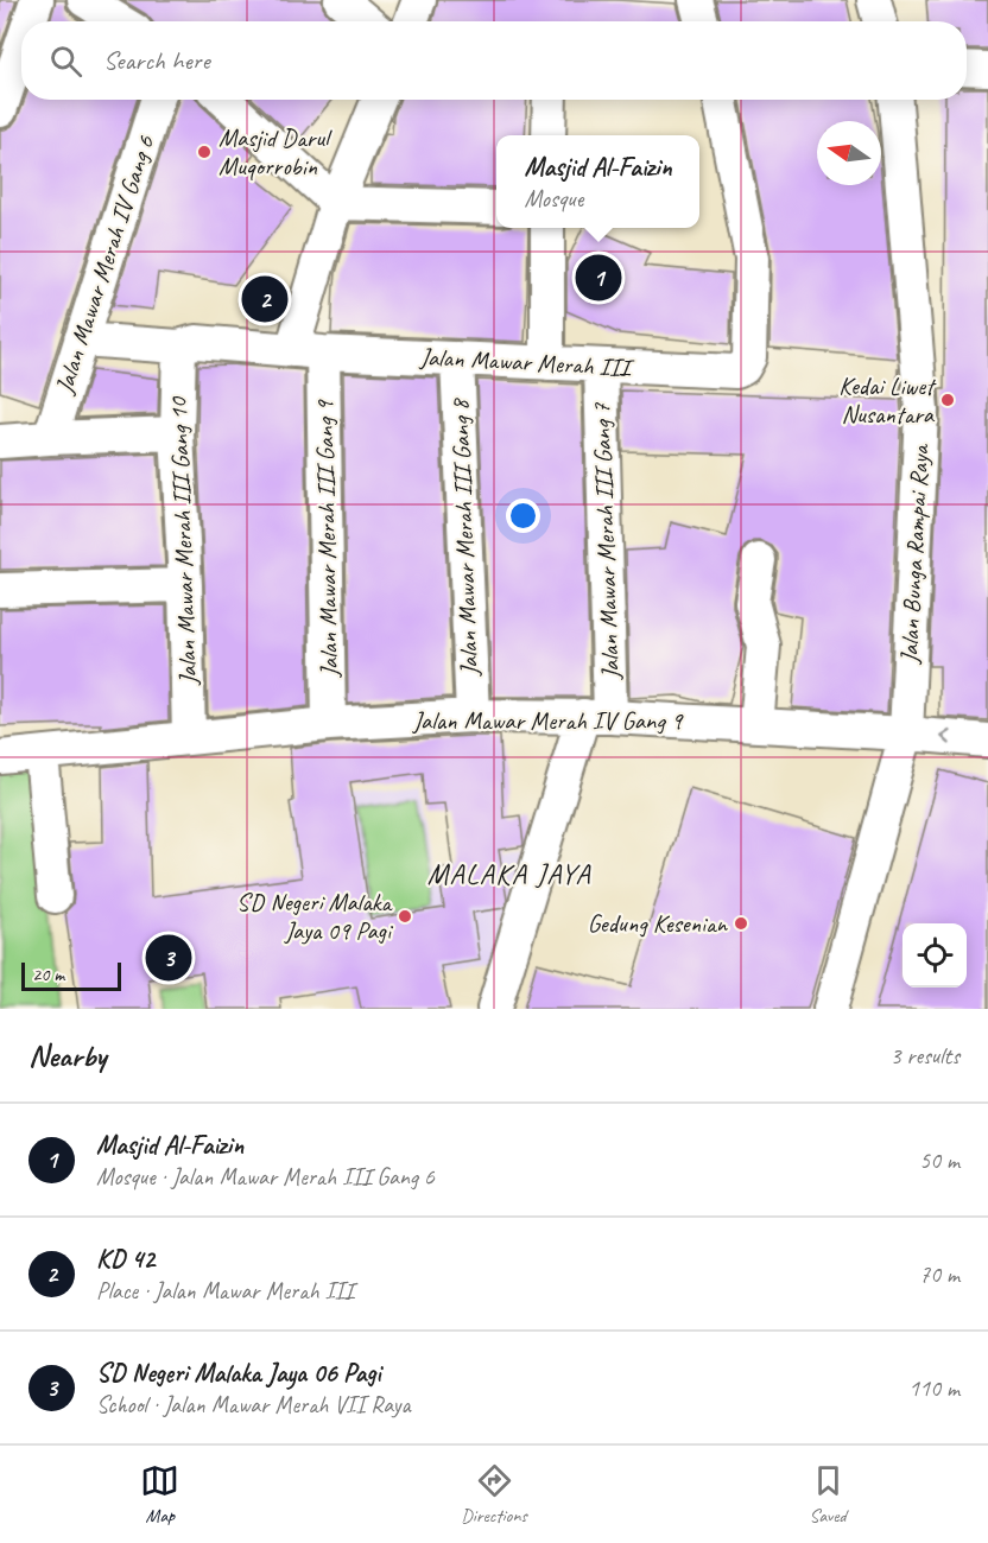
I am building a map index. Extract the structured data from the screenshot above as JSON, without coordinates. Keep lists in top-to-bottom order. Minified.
{"streets":{"street":["Jalan Mawar Merah IV Gang 6","Jalan Mawar Merah III","Jalan Mawar Merah III Gang 8","Jalan Mawar Merah III Gang 9","Jalan Mawar Merah III Gang 10","Jalan Mawar Merah III Gang 7","Jalan Bunga Rampai Raya","Jalan Mawar Merah IV Gang 9"]},"crossings":[["Jalan Mawar Merah IV Gang 6","Jalan Mawar Merah III"],["Jalan Mawar Merah III","Jalan Mawar Merah III Gang 8"],["Jalan Mawar Merah III","Jalan Mawar Merah III Gang 9"],["Jalan Mawar Merah III","Jalan Mawar Merah III Gang 10"],["Jalan Mawar Merah III","Jalan Mawar Merah III Gang 7"],["Jalan Mawar Merah III Gang 8","Jalan Mawar Merah IV Gang 9"],["Jalan Mawar Merah III Gang 9","Jalan Mawar Merah IV Gang 9"],["Jalan Mawar Merah III Gang 10","Jalan Mawar Merah IV Gang 9"],["Jalan Mawar Merah III Gang 7","Jalan Mawar Merah IV Gang 9"],["Jalan Bunga Rampai Raya","Jalan Mawar Merah IV Gang 9"]],"districts":["MALAKA JAYA"],"places":["Masjid Darul Muqorrobin","Kedai Liwet Nusantara","SD Negeri Malaka Jaya 09 Pagi","Gedung Kesenian"],"scale_bar":"20 m","north":"left","page":{"search":"Search here","popup":["Masjid Al-Faizin","Mosque"],"pins":["1","2","3"],"scale":"20 m","heading":["Nearby","3 results"],"list":[{"mark":"1","name":"Masjid Al-Faizin","note":"Mosque · Jalan Mawar Merah III Gang 6","value":"50 m"},{"mark":"2","name":"KD 42","note":"Place · Jalan Mawar Merah III","value":"70 m"},{"mark":"3","name":"SD Negeri Malaka Jaya 06 Pagi","note":"School · Jalan Mawar Merah VII Raya","value":"110 m"}],"nav":["Map","Directions","Saved"]}}
